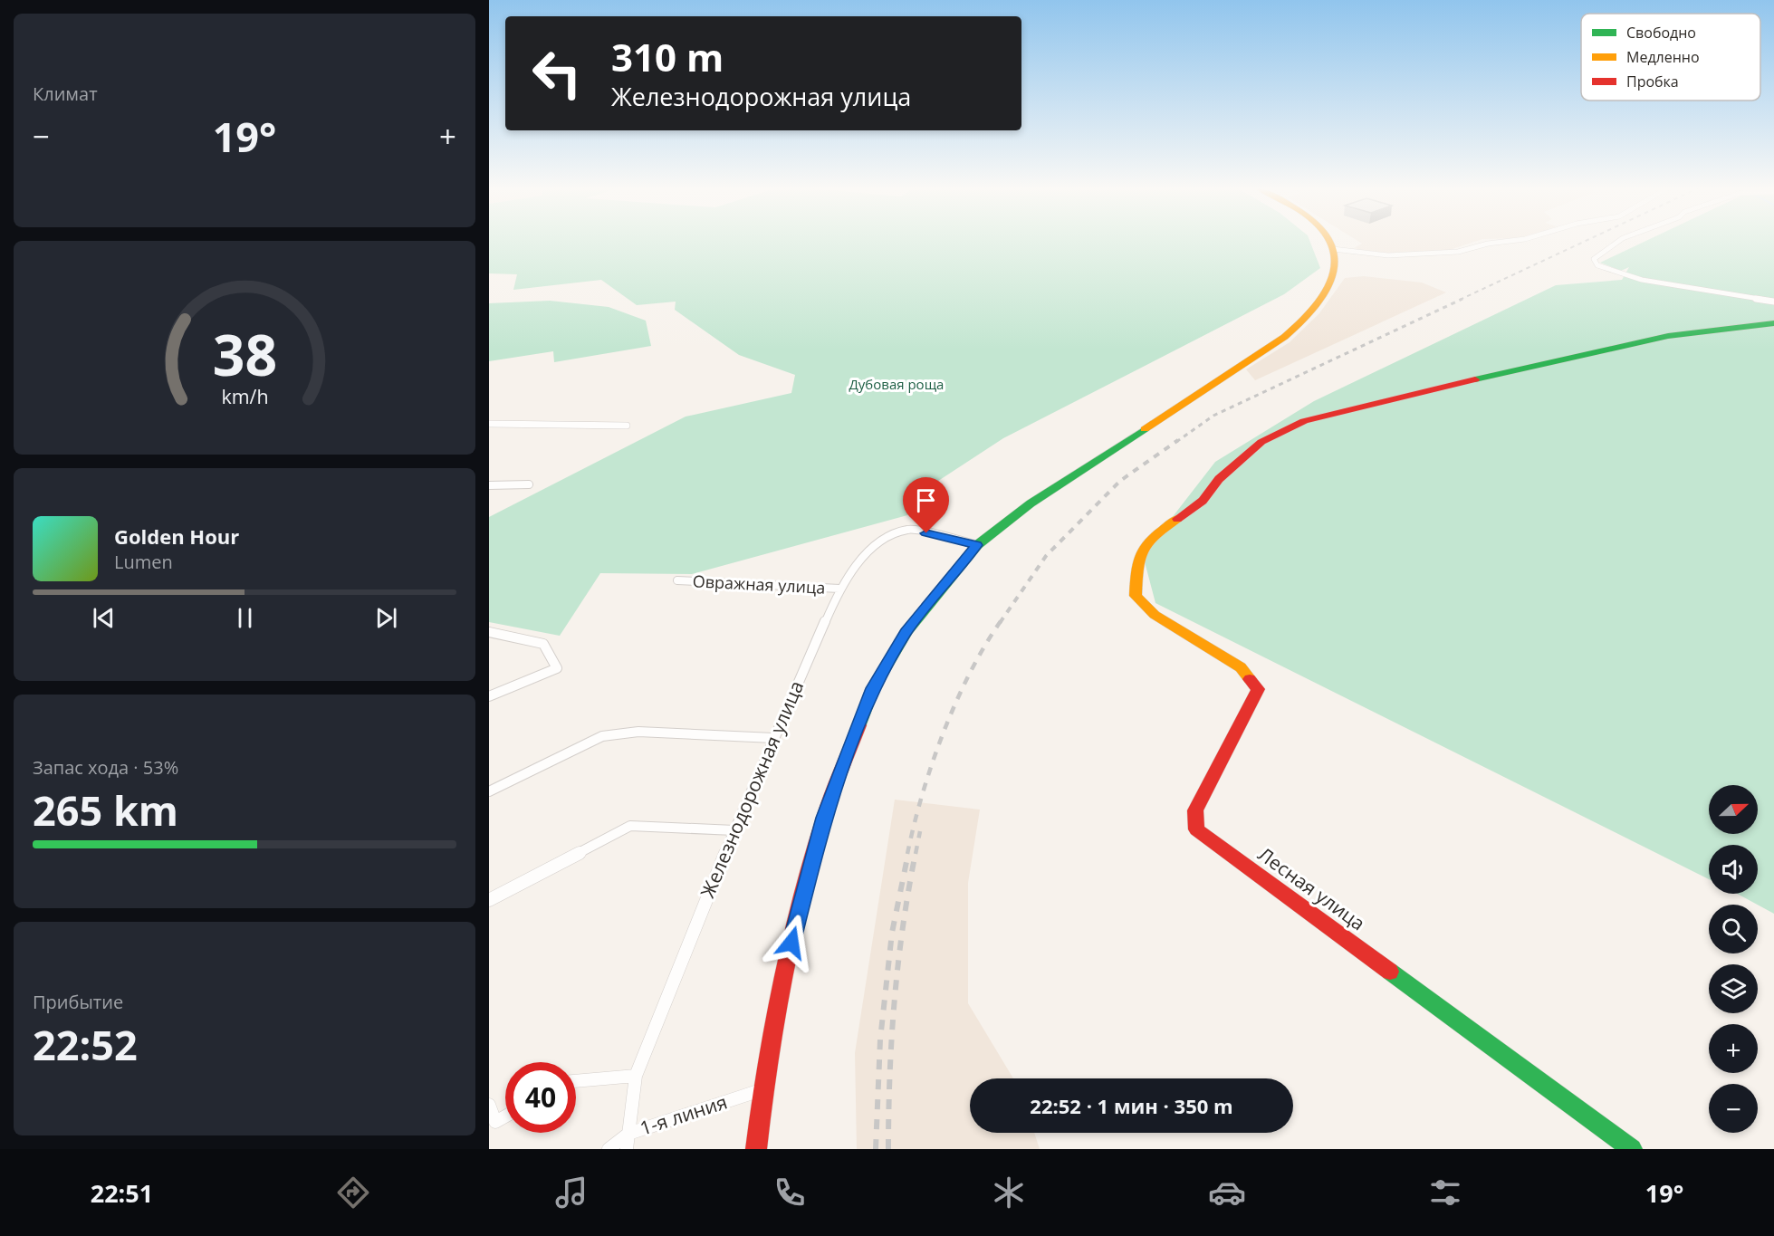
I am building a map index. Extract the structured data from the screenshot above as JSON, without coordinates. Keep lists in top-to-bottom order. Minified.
{"streets":{"street":["Овражная улица","Железнодорожная улица","Лесная улица","1-я линия"]},"crossings":[["Овражная улица","Железнодорожная улица"],["Железнодорожная улица","1-я линия"]],"parks":["Дубовая роща"],"legend":["Свободно","Медленно","Пробка"],"north":"right","page":{"tile":["Климат",["Запас хода · 53%","265 km"],["Прибытие","22:52"]],"turn":["310 m","Железнодорожная улица"],"heat":["−","19°","+"],"song":["Golden Hour","Lumen"],"map_buttons":["+","−"],"limit":"40","trip":"22:52 · 1 мин · 350 m","tabs":["22:51","19°"],"gauge":["38","km/h"]}}
